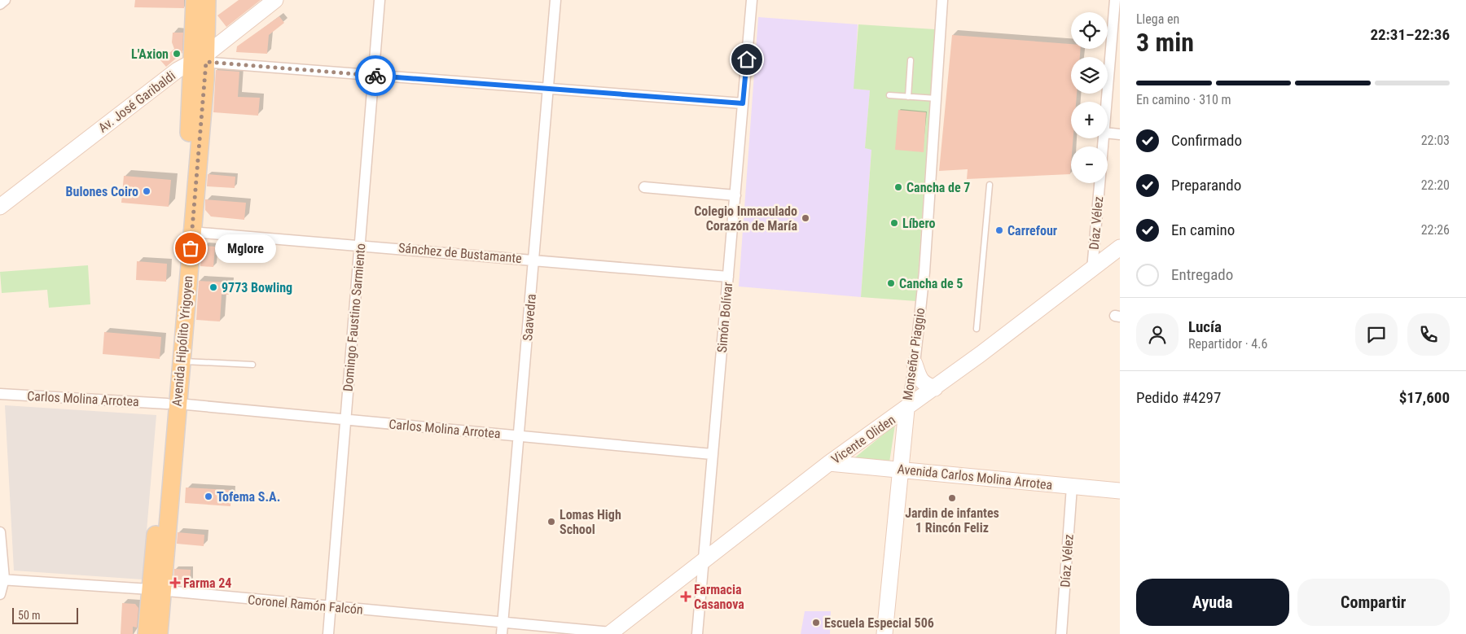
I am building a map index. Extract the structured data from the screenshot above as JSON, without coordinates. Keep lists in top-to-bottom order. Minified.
{"streets":{"main road":["Avenida Hipólito Yrigoyen"],"street":["Av. José Garibaldi","Díaz Vélez","Sánchez de Bustamante","Domingo Faustino Sarmiento","Saavedra","Simón Bolívar","Monseñor Piaggio","Carlos Molina Arrotea","Vicente Oliden","Avenida Carlos Molina Arrotea","Coronel Ramón Falcón"]},"crossings":[["Av. José Garibaldi","Avenida Hipólito Yrigoyen"],["Díaz Vélez","Vicente Oliden"],["Díaz Vélez","Avenida Carlos Molina Arrotea"],["Sánchez de Bustamante","Domingo Faustino Sarmiento"],["Sánchez de Bustamante","Saavedra"],["Sánchez de Bustamante","Simón Bolívar"],["Sánchez de Bustamante","Avenida Hipólito Yrigoyen"],["Domingo Faustino Sarmiento","Carlos Molina Arrotea"],["Domingo Faustino Sarmiento","Coronel Ramón Falcón"],["Saavedra","Carlos Molina Arrotea"],["Saavedra","Coronel Ramón Falcón"],["Simón Bolívar","Carlos Molina Arrotea"],["Simón Bolívar","Vicente Oliden"],["Avenida Hipólito Yrigoyen","Carlos Molina Arrotea"],["Avenida Hipólito Yrigoyen","Coronel Ramón Falcón"],["Monseñor Piaggio","Vicente Oliden"],["Monseñor Piaggio","Avenida Carlos Molina Arrotea"],["Vicente Oliden","Avenida Carlos Molina Arrotea"],["Vicente Oliden","Coronel Ramón Falcón"]],"places":{"other":["L'Axion","Cancha de 7","Bulones Coiro","Colegio Inmaculado Corazón de María","Líbero","Carrefour","Mglore","Cancha de 5","9773 Bowling","Tofema S.A.","Jardin de infantes 1 Rincón Feliz","Lomas High School","Escuela Especial 506"],"health":["Farma 24","Farmacia Casanova"]},"scale_bar":"50 m","page":{"heading":["3 min","Llega en","22:31–22:36"],"panel":["Lucía","Repartidor · 4.6","Pedido #4297","$17,600"],"map_buttons":["+","−"],"bar":"En camino · 310 m","list":[["Confirmado","22:03"],["Preparando","22:20"],["En camino","22:26"],"Entregado"],"bubble":"Mglore","buttons":["Ayuda","Compartir"],"scale":"50 m"}}
